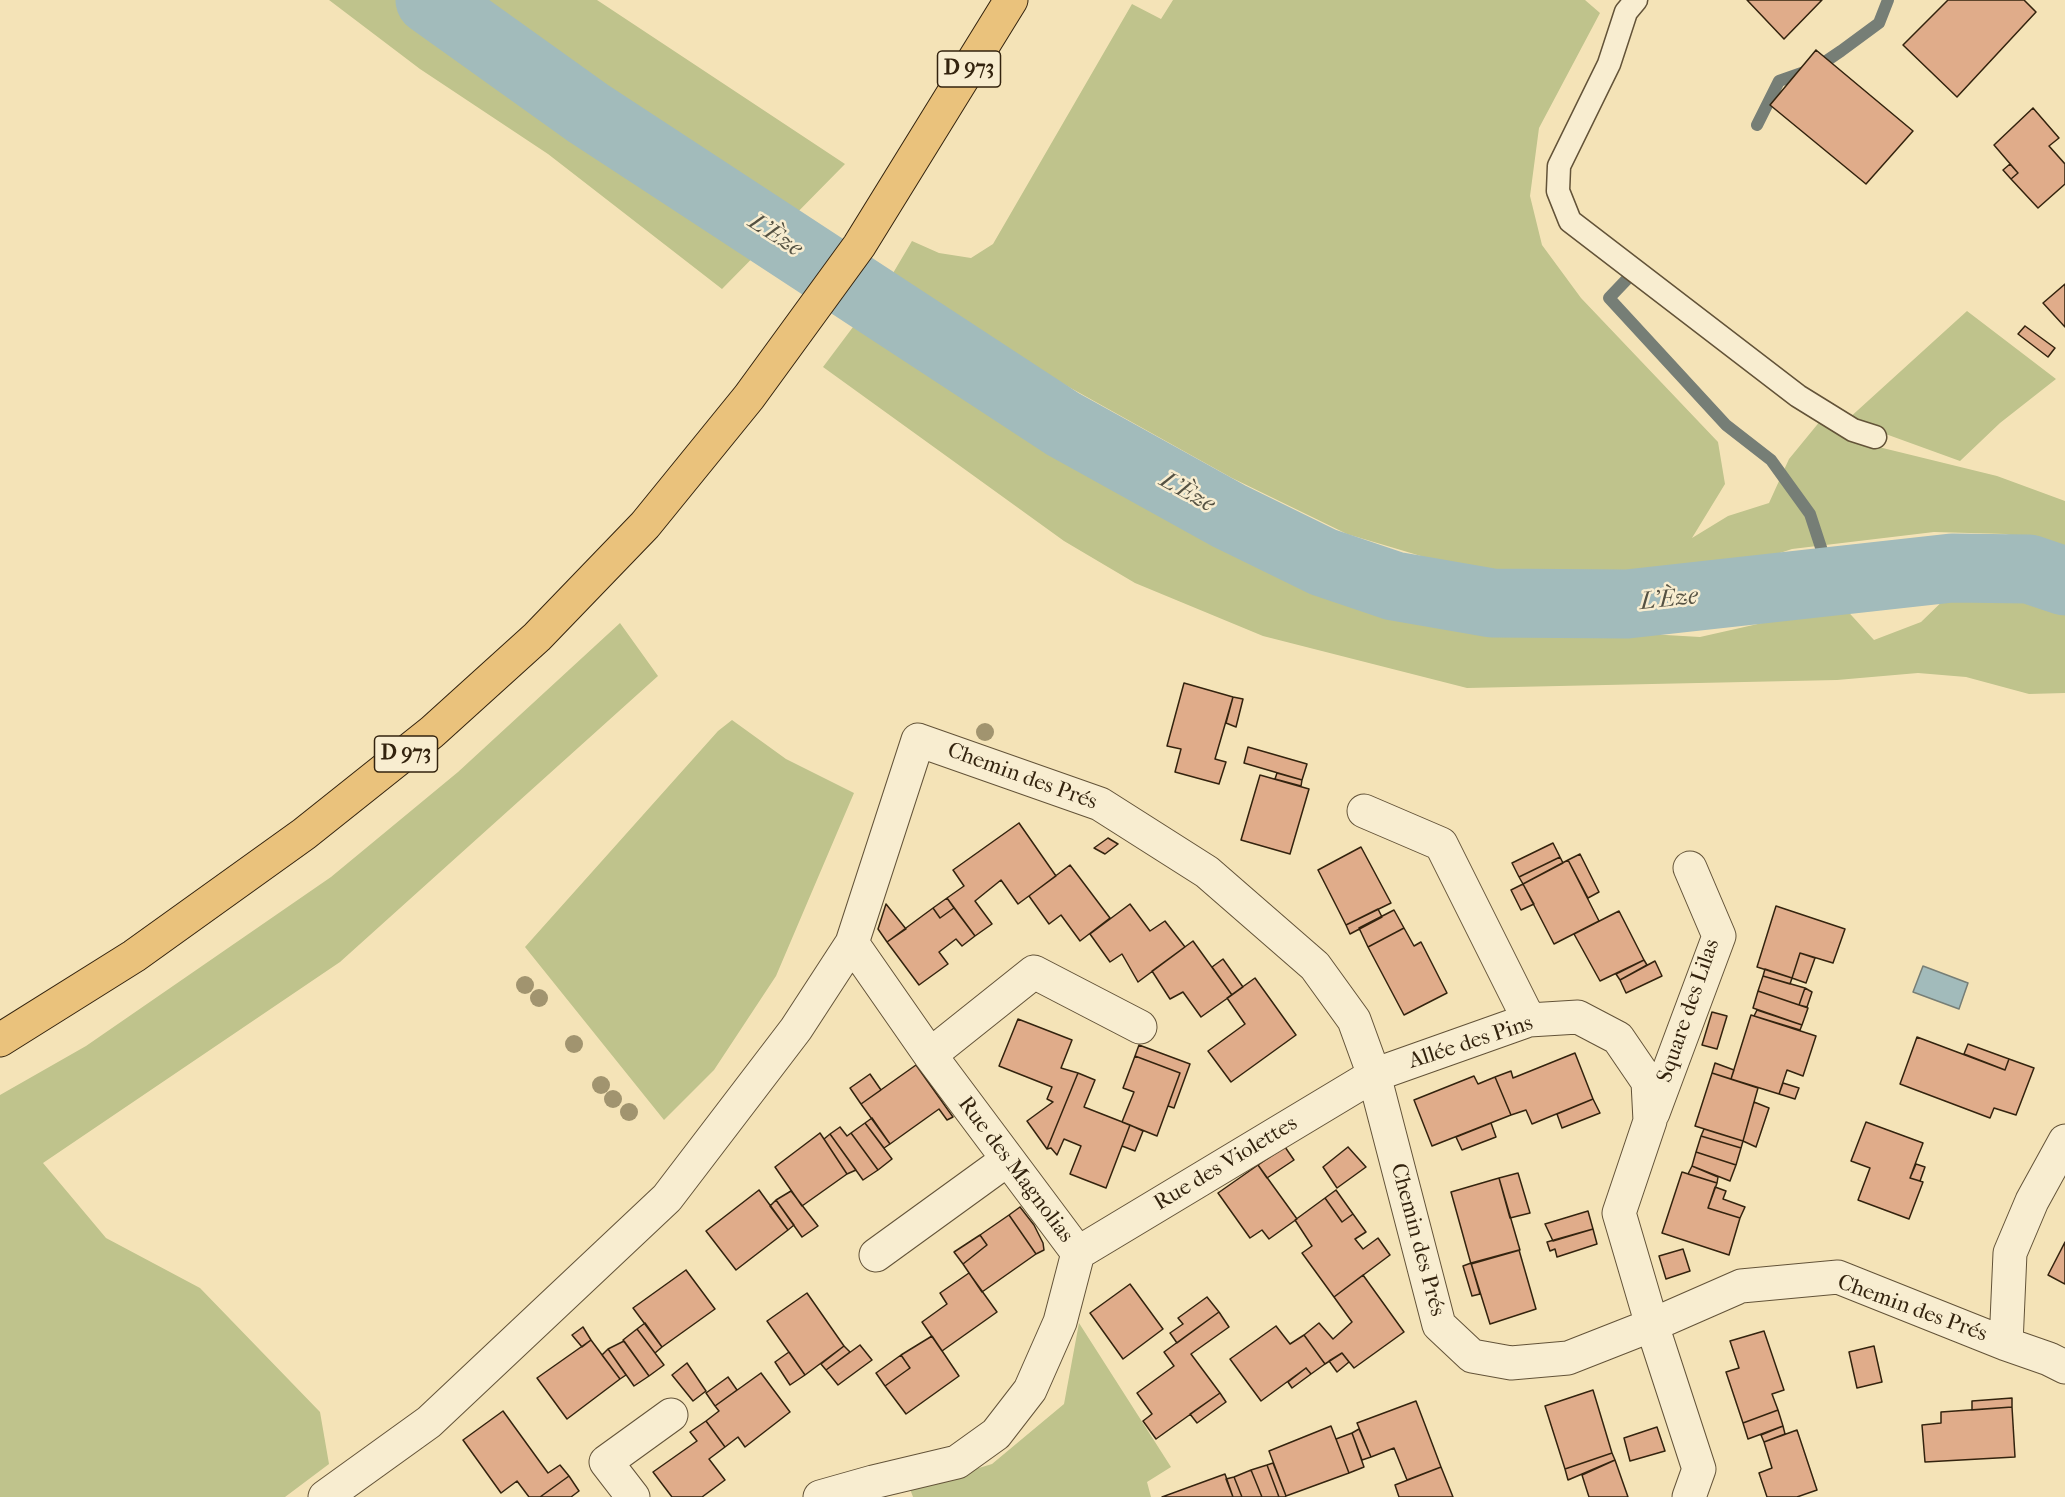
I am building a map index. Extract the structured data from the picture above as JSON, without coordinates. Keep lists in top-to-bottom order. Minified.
{"streets":{"main road":["D 973"],"street":["Chemin des Prés","Square des Lilas","Allée des Pins","Rue des Violettes","Rue des Magnolias"]},"crossings":[["Chemin des Prés","Allée des Pins"],["Chemin des Prés","Rue des Violettes"],["Chemin des Prés","Rue des Magnolias"],["Square des Lilas","Allée des Pins"],["Allée des Pins","Rue des Violettes"],["Rue des Violettes","Rue des Magnolias"]],"water":["L'Èze"]}
